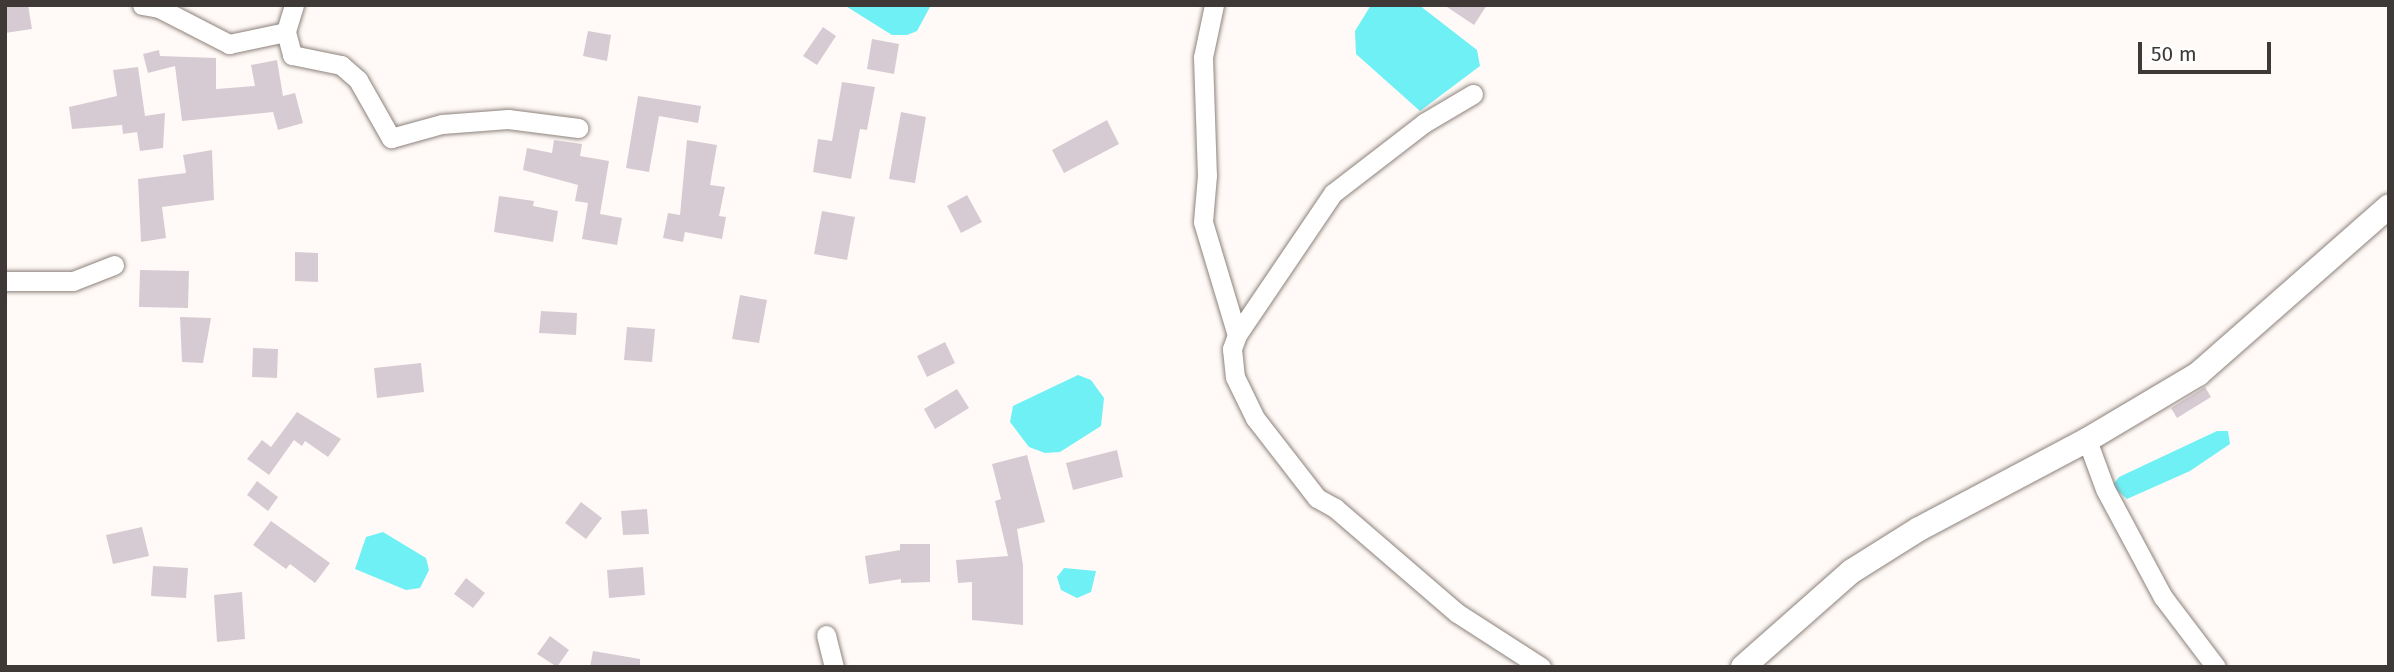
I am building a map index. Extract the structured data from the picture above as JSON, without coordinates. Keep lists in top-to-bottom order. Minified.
{"scale_bar":"50 m"}
